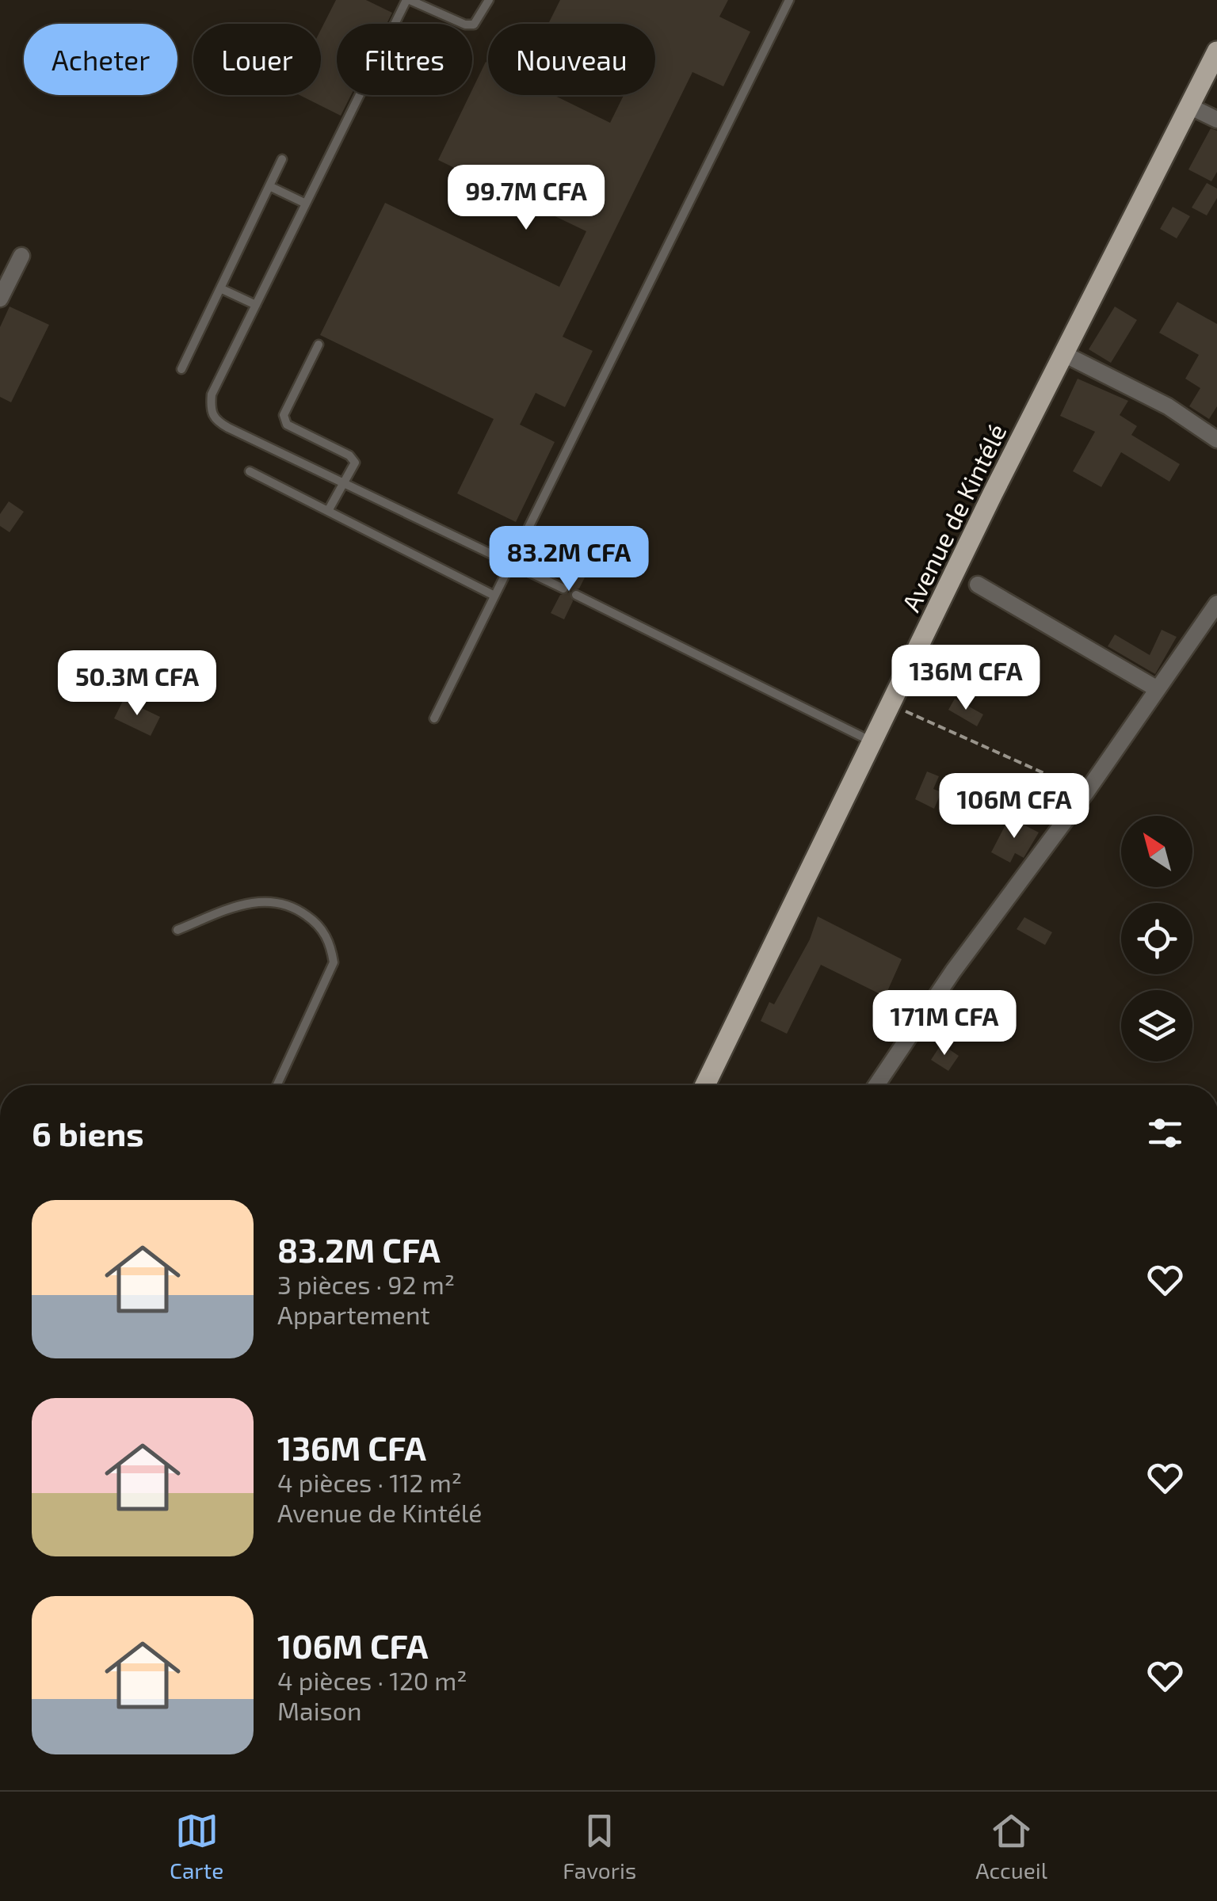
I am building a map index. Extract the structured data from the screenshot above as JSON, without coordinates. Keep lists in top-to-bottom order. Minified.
{"streets":{"main road":["Avenue de Kintélé"]},"north":"top left","page":{"chip":["Acheter","Louer","Filtres","Nouveau"],"price":["99.7M CFA","83.2M CFA","136M CFA","50.3M CFA","106M CFA","171M CFA"],"heading":"6 biens","list":[{"name":"83.2M CFA","note":"3 pièces · 92 m² · Appartement"},{"name":"136M CFA","note":"4 pièces · 112 m² · Avenue de Kintélé"},{"name":"106M CFA","note":"4 pièces · 120 m² · Maison"}],"tabs":["Carte","Favoris","Accueil"]}}
